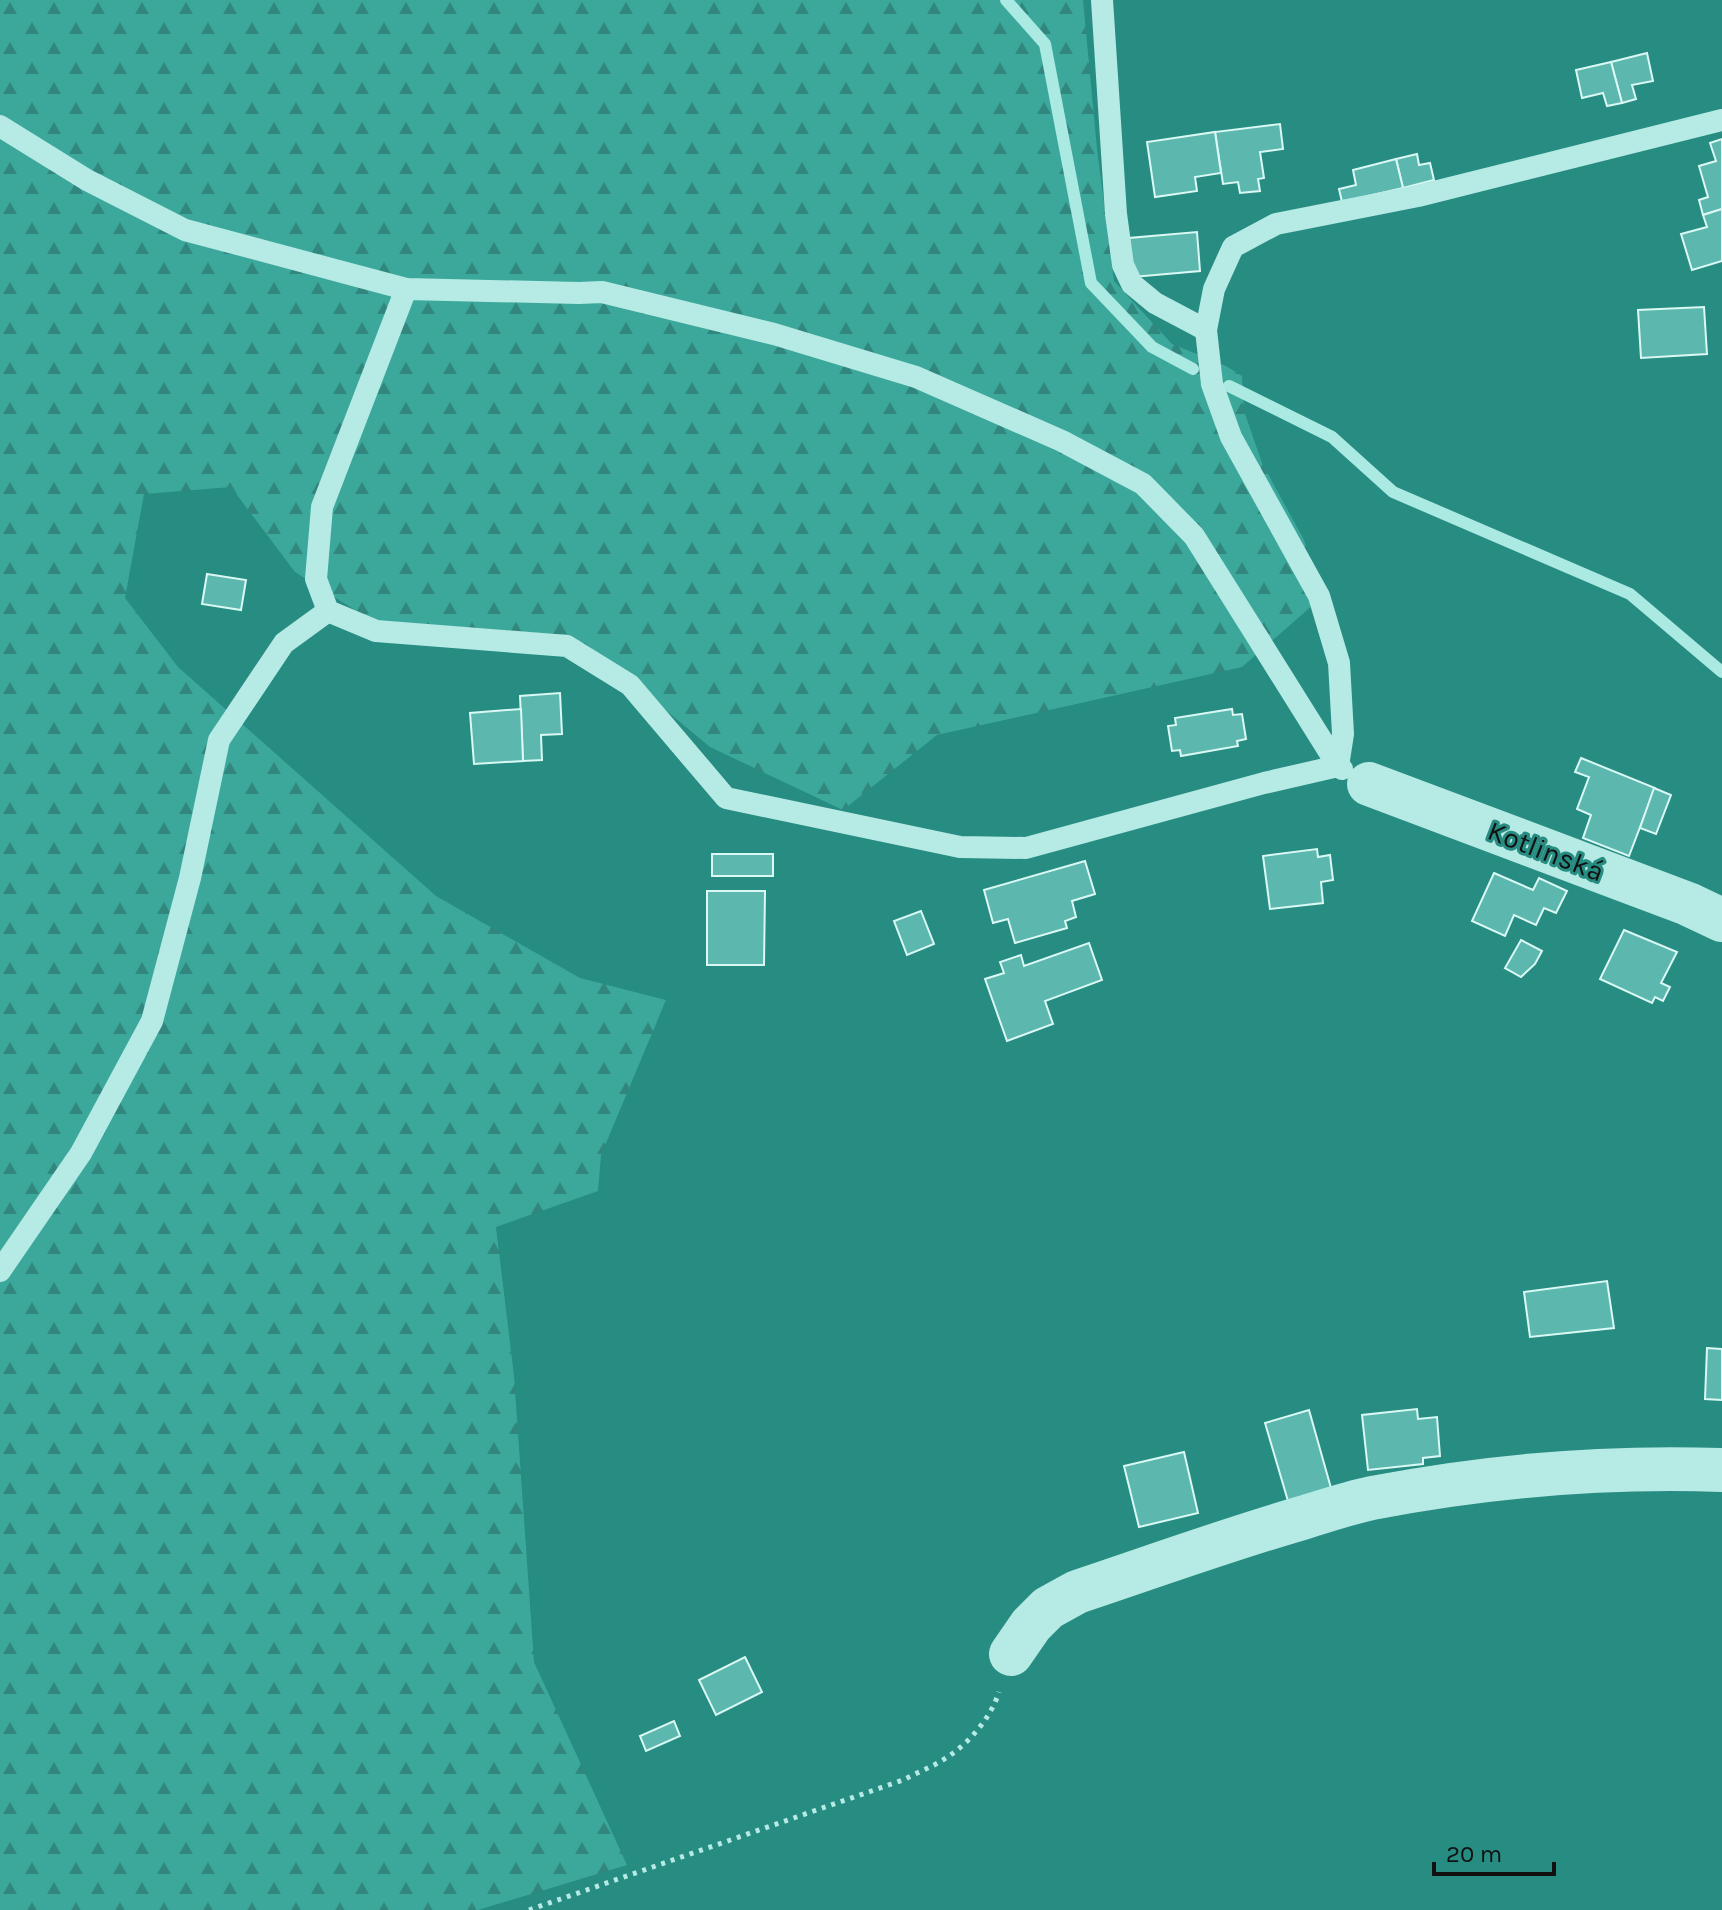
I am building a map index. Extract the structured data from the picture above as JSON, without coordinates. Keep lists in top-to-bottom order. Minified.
{"streets":{"street":["Kotlinská"]},"scale_bar":"20 m"}
